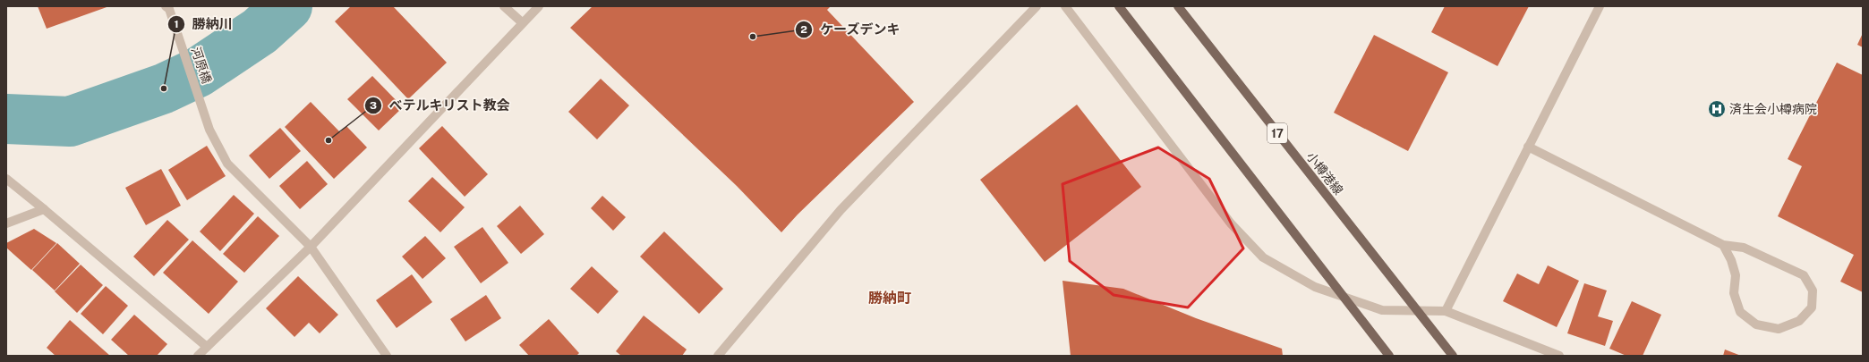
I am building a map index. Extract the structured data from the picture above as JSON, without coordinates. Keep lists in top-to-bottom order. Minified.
{"streets":{"main road":["17","小樽港線"],"street":["河原橋"]},"districts":["勝納町"],"places":{"other":["ケーズデンキ","勝納川","べテルキリスト教会"],"hospital":["済生会小樽病院"]}}
